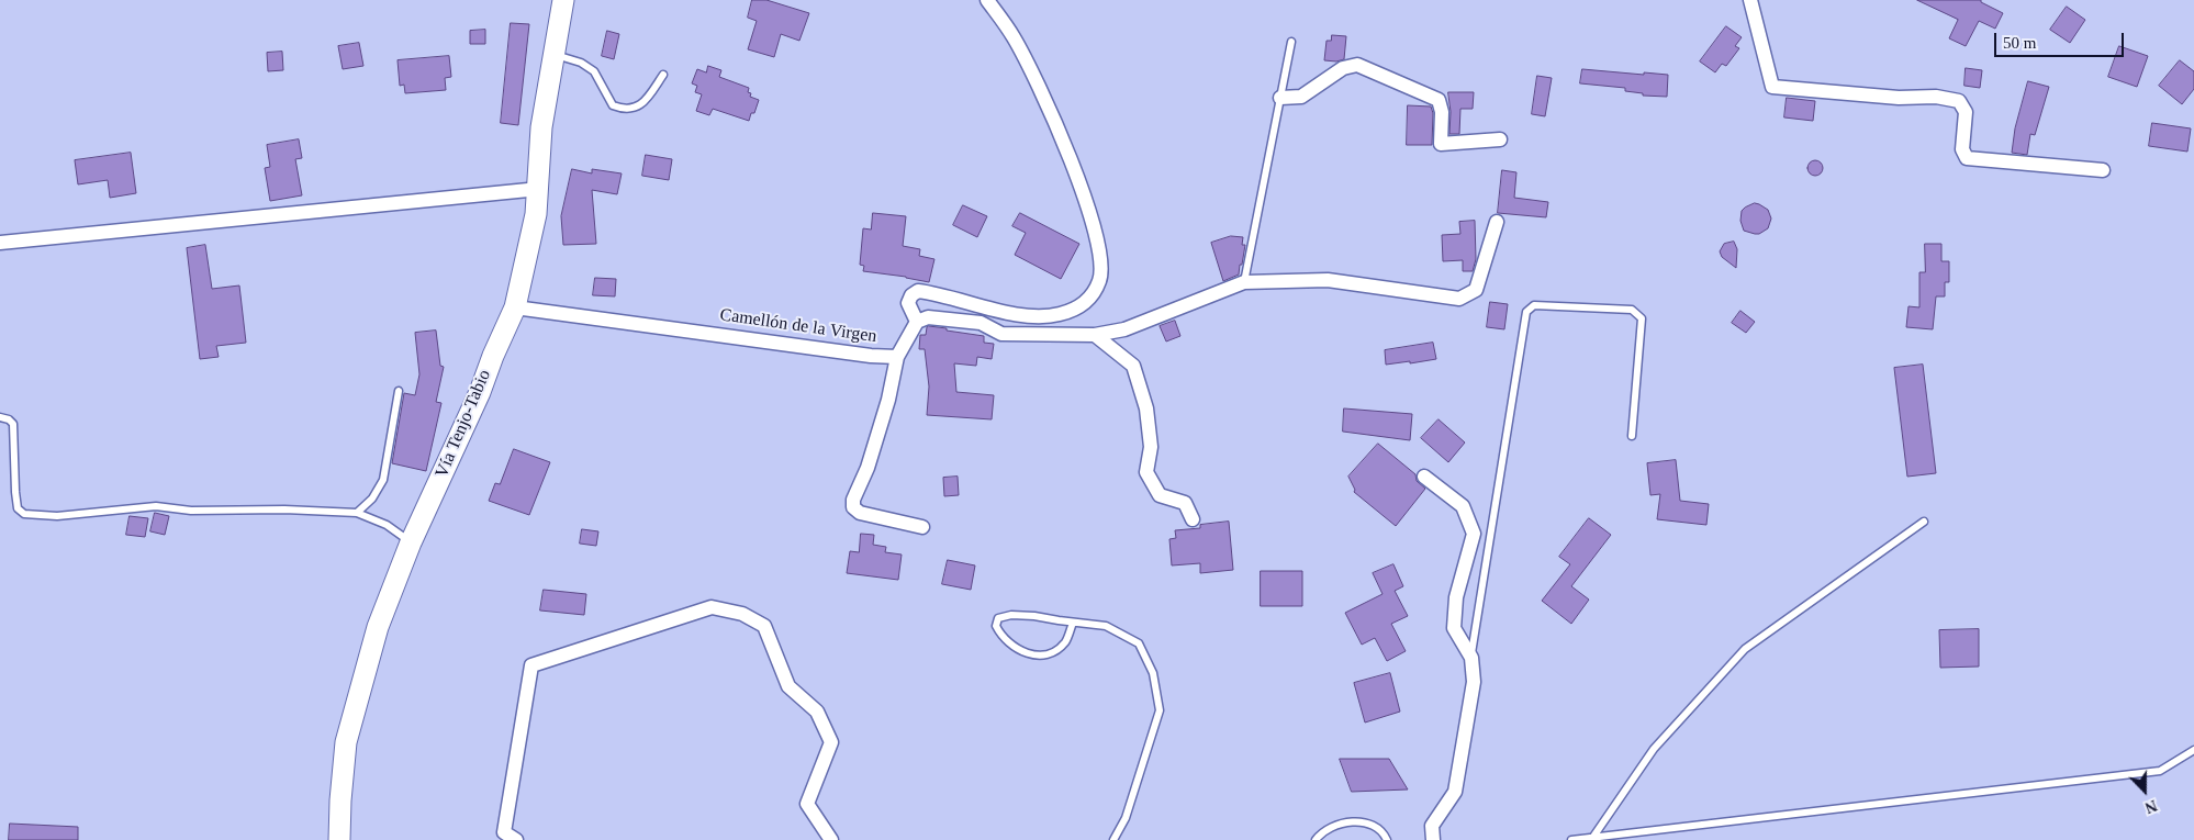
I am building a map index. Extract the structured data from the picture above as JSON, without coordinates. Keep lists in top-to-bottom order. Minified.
{"streets":{"main road":["Vía Tenjo-Tabio"],"street":["Camellón de la Virgen"]},"crossings":[["Camellón de la Virgen","Vía Tenjo-Tabio"]],"scale_bar":"50 m","north":"bottom"}
